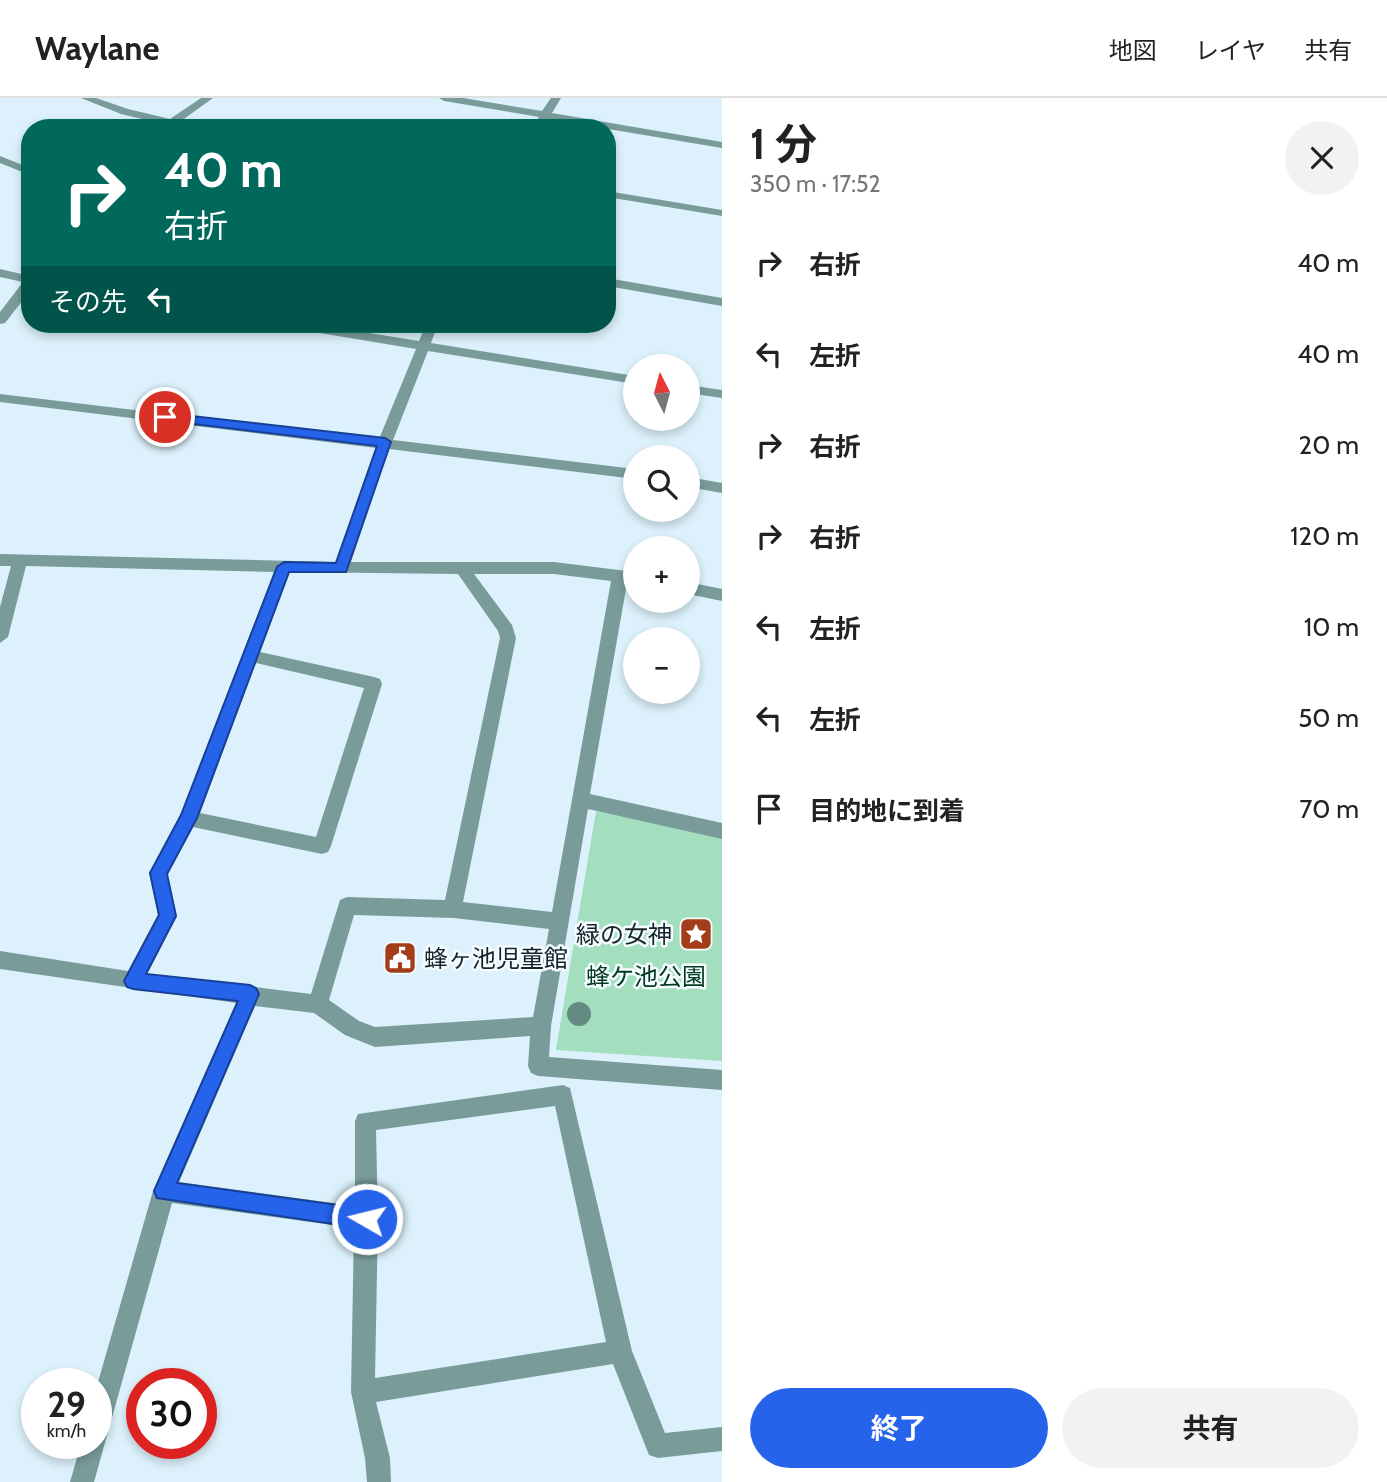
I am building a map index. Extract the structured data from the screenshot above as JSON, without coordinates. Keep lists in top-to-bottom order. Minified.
{"parks":["蜂ケ池公園"],"places":{"place":["緑の女神"],"public building":["蜂ヶ池児童館"]},"north":"top","page":{"header":"Waylane","nav":["地図","レイヤ","共有"],"heading":["1 分","350 m · 17:52"],"turn":["40 m","右折"],"list":[{"name":"右折","value":"40 m"},{"name":"左折","value":"40 m"},{"name":"右折","value":"20 m"},{"name":"右折","value":"120 m"},{"name":"左折","value":"10 m"},{"name":"左折","value":"50 m"},{"name":"目的地に到着","value":"70 m"}],"then":"その先","map_buttons":["+","−"],"speed":"29 km/h","limit":"30","buttons":["終了","共有"]}}
